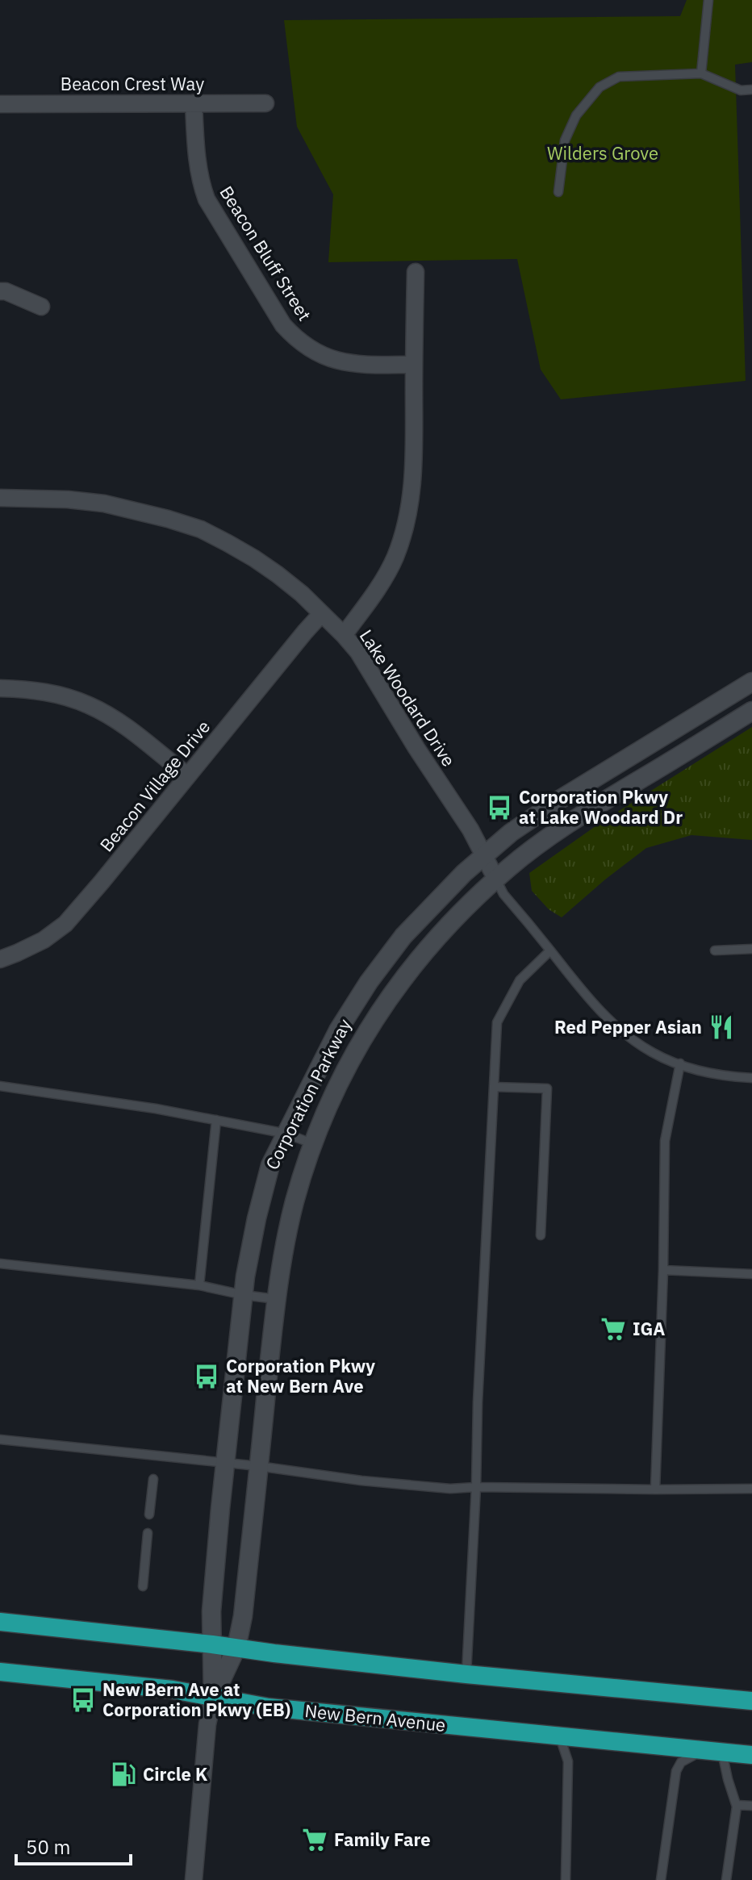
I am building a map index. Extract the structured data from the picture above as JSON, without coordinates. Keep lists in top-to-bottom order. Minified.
{"streets":{"main road":["Corporation Parkway","New Bern Avenue"],"street":["Beacon Crest Way","Beacon Bluff Street","Lake Woodard Drive","Beacon Village Drive"]},"crossings":[["Beacon Crest Way","Beacon Bluff Street"],["Lake Woodard Drive","Beacon Village Drive"],["Lake Woodard Drive","Corporation Parkway"],["Corporation Parkway","New Bern Avenue"]],"parks":["Wilders Grove"],"places":{"bus stop":["Corporation Pkwy at Lake Woodard Dr","Corporation Pkwy at New Bern Ave","New Bern Ave at Corporation Pkwy (EB)"],"restaurant":["Red Pepper Asian"],"supermarket":["IGA","Family Fare"],"fuel station":["Circle K"]},"scale_bar":"50 m"}
